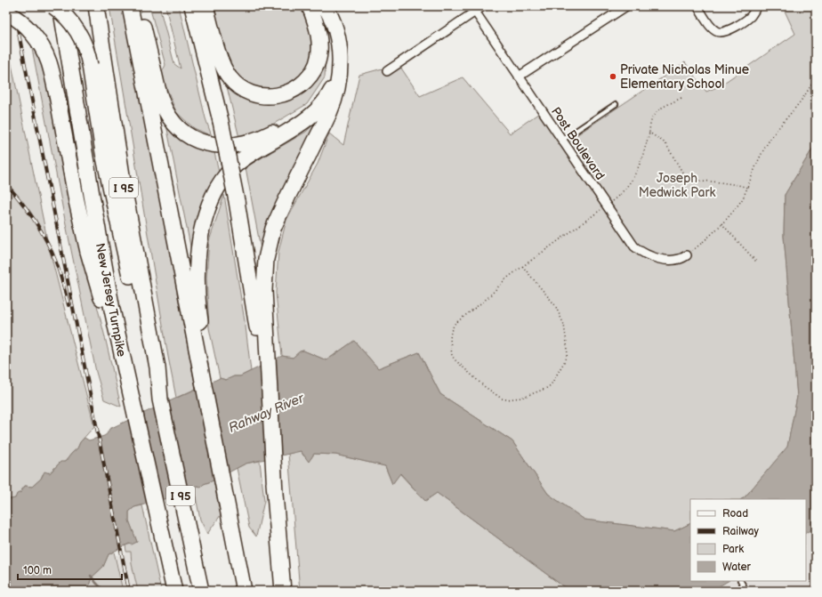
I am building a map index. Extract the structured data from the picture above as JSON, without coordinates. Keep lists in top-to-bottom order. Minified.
{"streets":{"highway":["I 95","New Jersey Turnpike"],"street":["Post Boulevard"]},"water":["Rahway River"],"parks":["Joseph Medwick Park"],"places":["Private Nicholas Minue Elementary School"],"legend":["Road","Railway","Park","Water"],"scale_bar":"100 m"}
